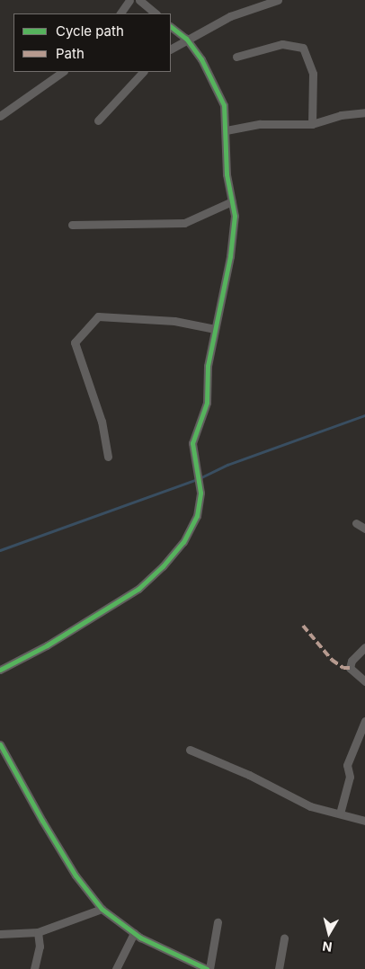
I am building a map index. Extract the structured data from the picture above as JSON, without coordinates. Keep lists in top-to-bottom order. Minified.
{"legend":["Cycle path","Path"],"north":"bottom"}
